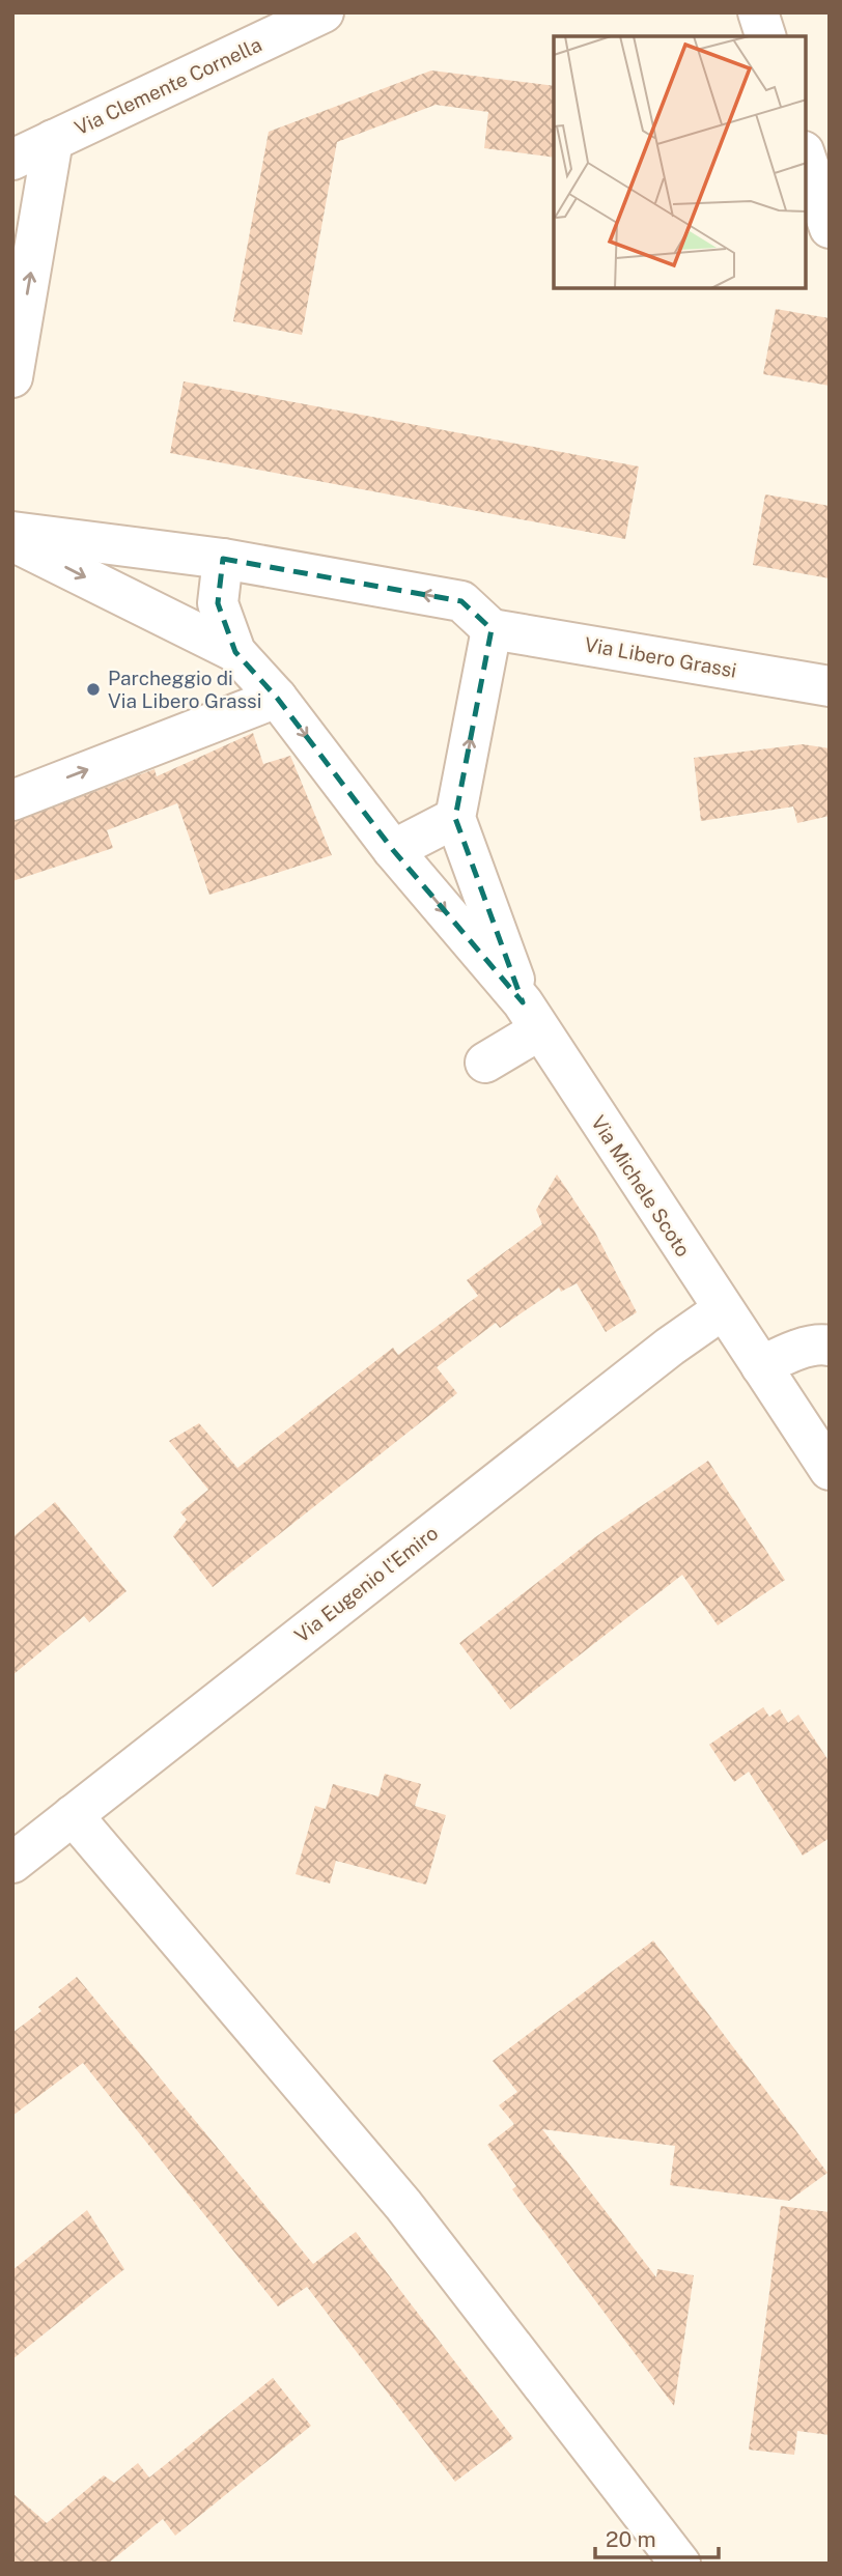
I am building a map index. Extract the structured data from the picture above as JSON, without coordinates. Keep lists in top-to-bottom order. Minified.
{"streets":{"street":["Via Clemente Cornella","Via Libero Grassi","Via Michele Scoto","Via Eugenio l'Emiro"]},"crossings":[["Via Michele Scoto","Via Eugenio l'Emiro"]],"places":["Parcheggio di Via Libero Grassi"],"scale_bar":"20 m"}
